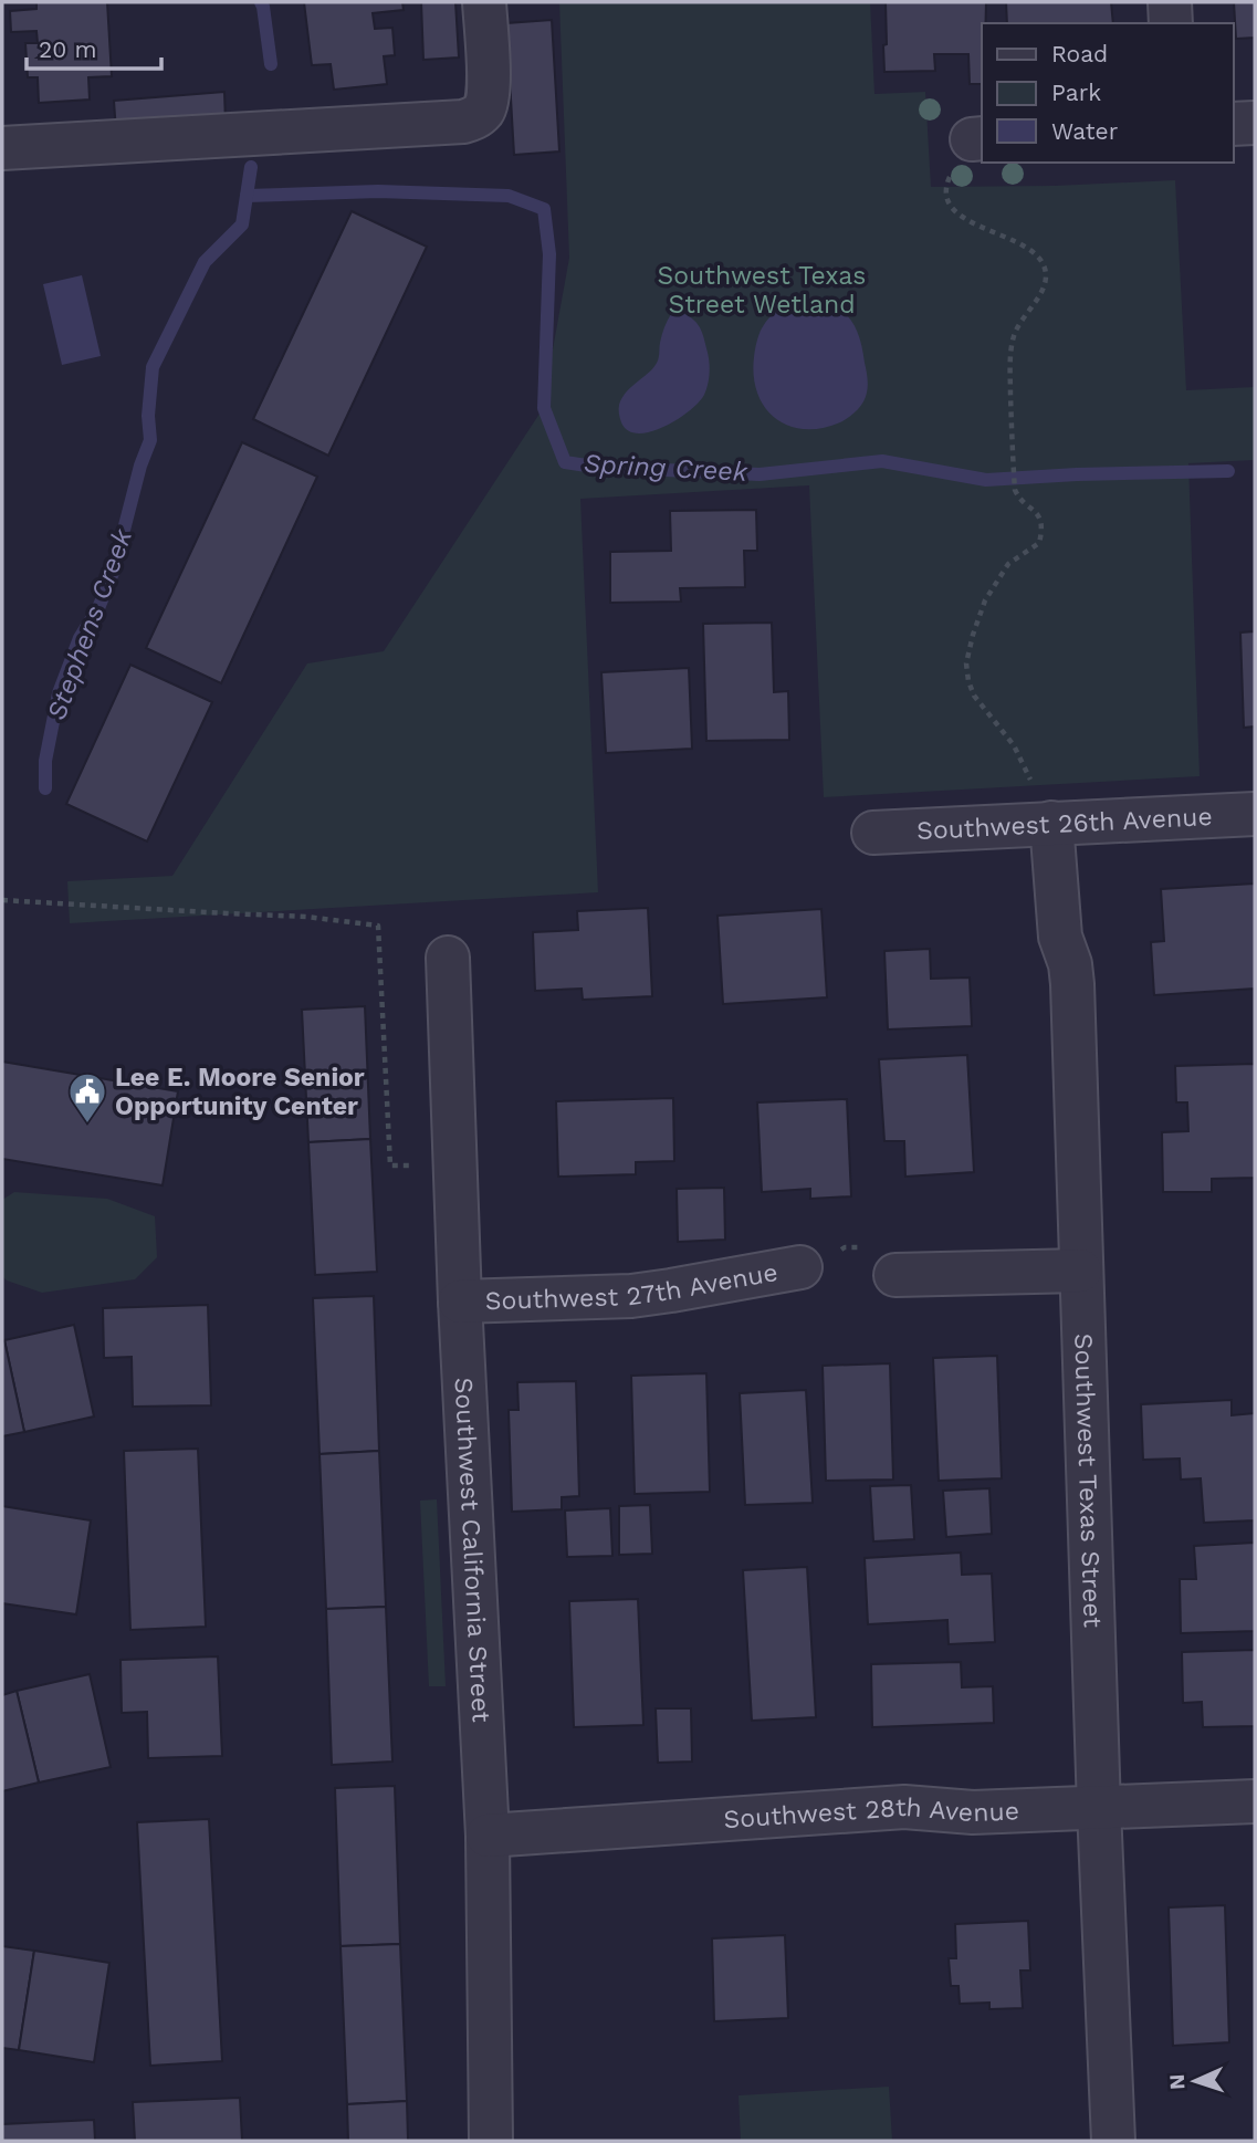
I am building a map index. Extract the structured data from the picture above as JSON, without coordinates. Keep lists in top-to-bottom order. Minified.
{"streets":{"street":["Southwest 26th Avenue","Southwest 27th Avenue","Southwest Texas Street","Southwest California Street","Southwest 28th Avenue"]},"crossings":[["Southwest 26th Avenue","Southwest Texas Street"],["Southwest 27th Avenue","Southwest California Street"],["Southwest Texas Street","Southwest 28th Avenue"],["Southwest California Street","Southwest 28th Avenue"]],"water":["Spring Creek","Stephens Creek"],"parks":["Southwest Texas Street Wetland"],"places":{"public building":["Lee E. Moore Senior Opportunity Center"]},"legend":["Road","Park","Water"],"scale_bar":"20 m","north":"left"}
